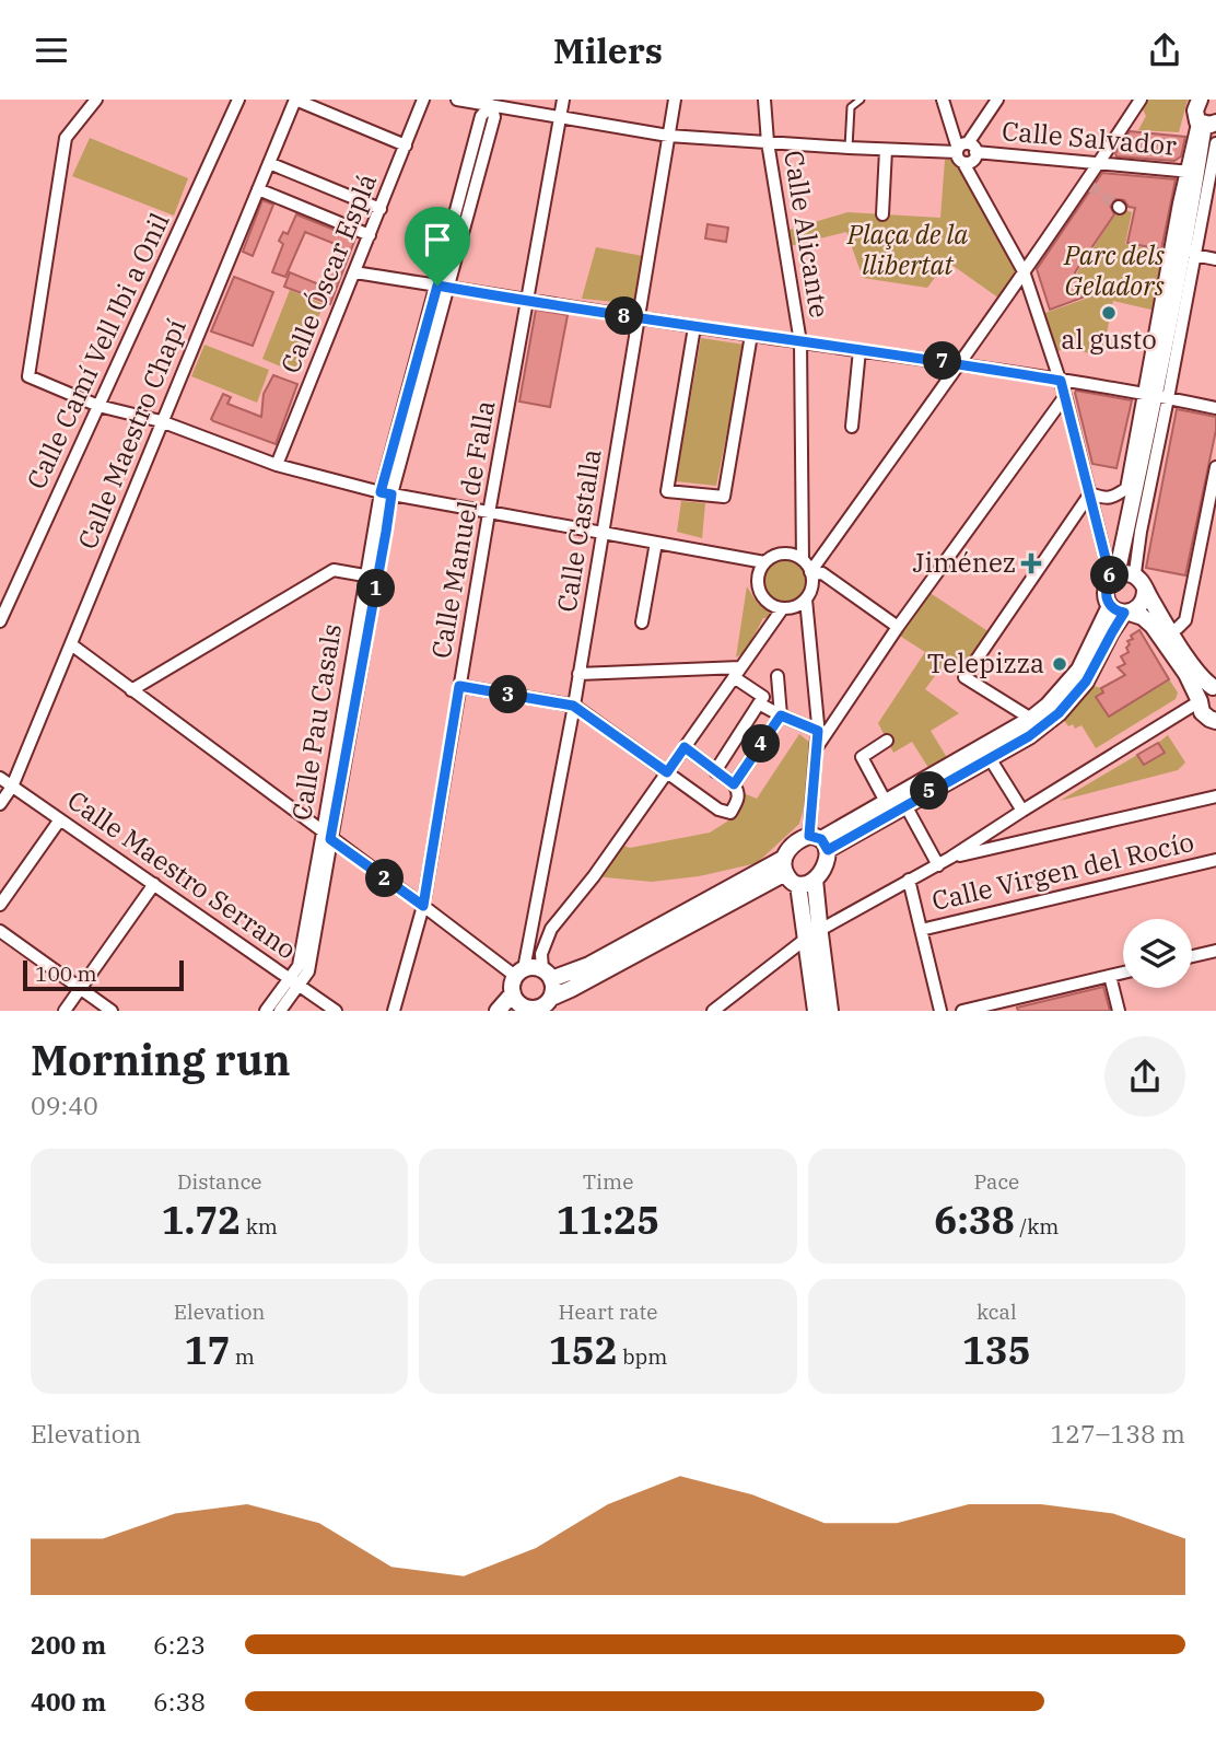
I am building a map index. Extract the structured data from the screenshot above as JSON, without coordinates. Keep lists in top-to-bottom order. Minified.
{"streets":{"street":["Calle Salvador","Calle Alicante","Calle Óscar Esplá","Calle Camí Vell Ibi a Onil","Calle Maestro Chapí","Calle Manuel de Falla","Calle Castalla","Calle Pau Casals","Calle Virgen del Rocío","Calle Maestro Serrano"]},"crossings":[["Calle Salvador","Calle Alicante"],["Calle Salvador","Calle Manuel de Falla"],["Calle Salvador","Calle Castalla"],["Calle Salvador","Calle Pau Casals"],["Calle Maestro Chapí","Calle Maestro Serrano"],["Calle Pau Casals","Calle Maestro Serrano"]],"parks":["Plaça de la llibertat","Parc dels Geladors"],"places":{"other":["al gusto","Telepizza"],"health":["Jiménez"]},"scale_bar":"100 m","page":{"header":"Milers","pins":["8","7","6","1","3","4","5","2"],"scale":"100 m","heading":["Morning run","09:40"],"stats":[["Distance","1.72 km"],["Time","11:25"],["Pace","6:38 /km"],["Elevation","17 m"],["Heart rate","152 bpm"],["kcal","135"]],"chart":["Elevation","127–138 m"],"list":[{"name":"200 m","note":"6:23"},{"name":"400 m","note":"6:38"}]}}
